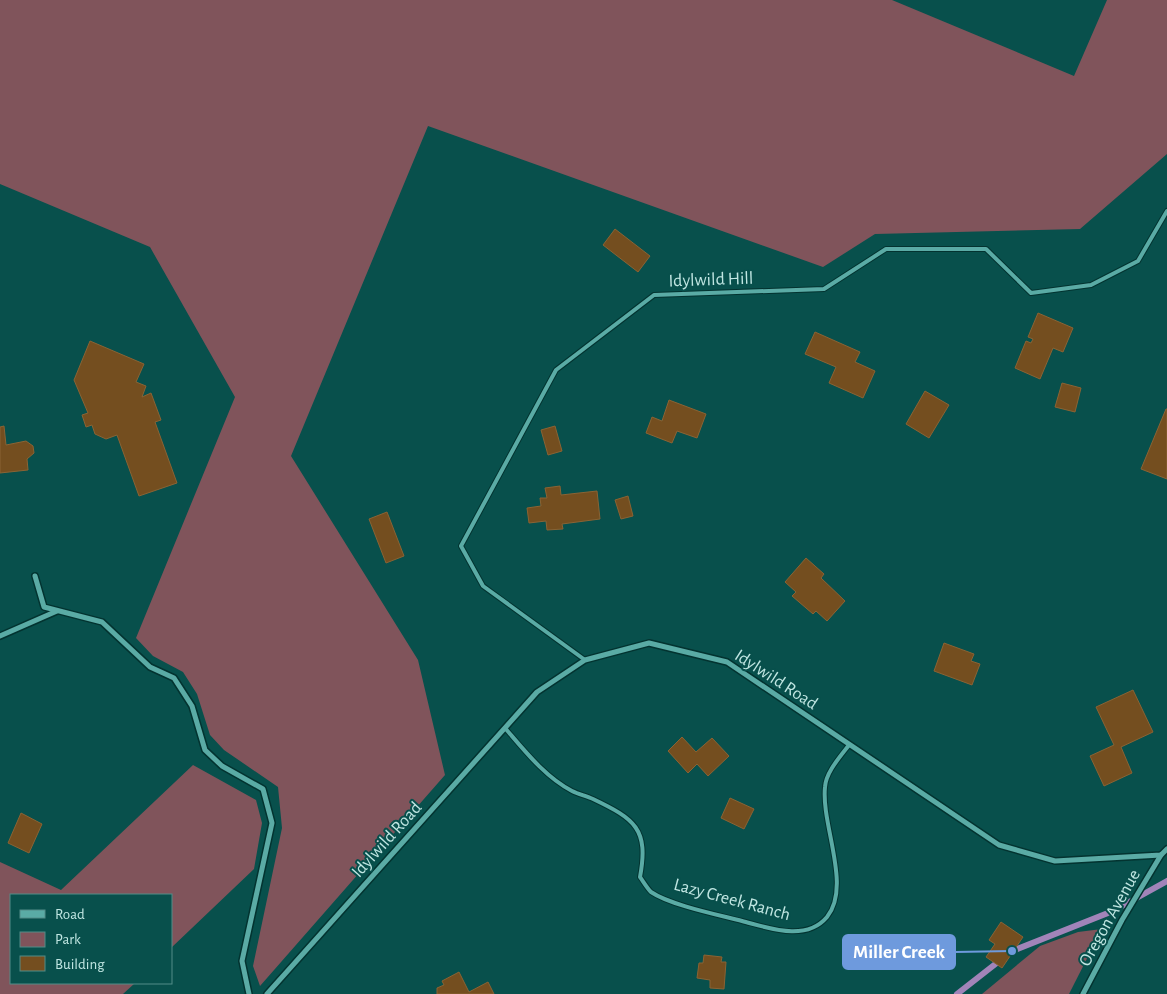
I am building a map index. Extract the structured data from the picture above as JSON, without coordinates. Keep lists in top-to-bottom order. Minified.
{"streets":{"street":["Idylwild Road","Oregon Avenue"],"lane":["Idylwild Hill","Lazy Creek Ranch"]},"crossings":[["Idylwild Hill","Idylwild Road"],["Idylwild Road","Lazy Creek Ranch"],["Idylwild Road","Oregon Avenue"]],"places":["Miller Creek"],"legend":["Road","Park","Building"]}
